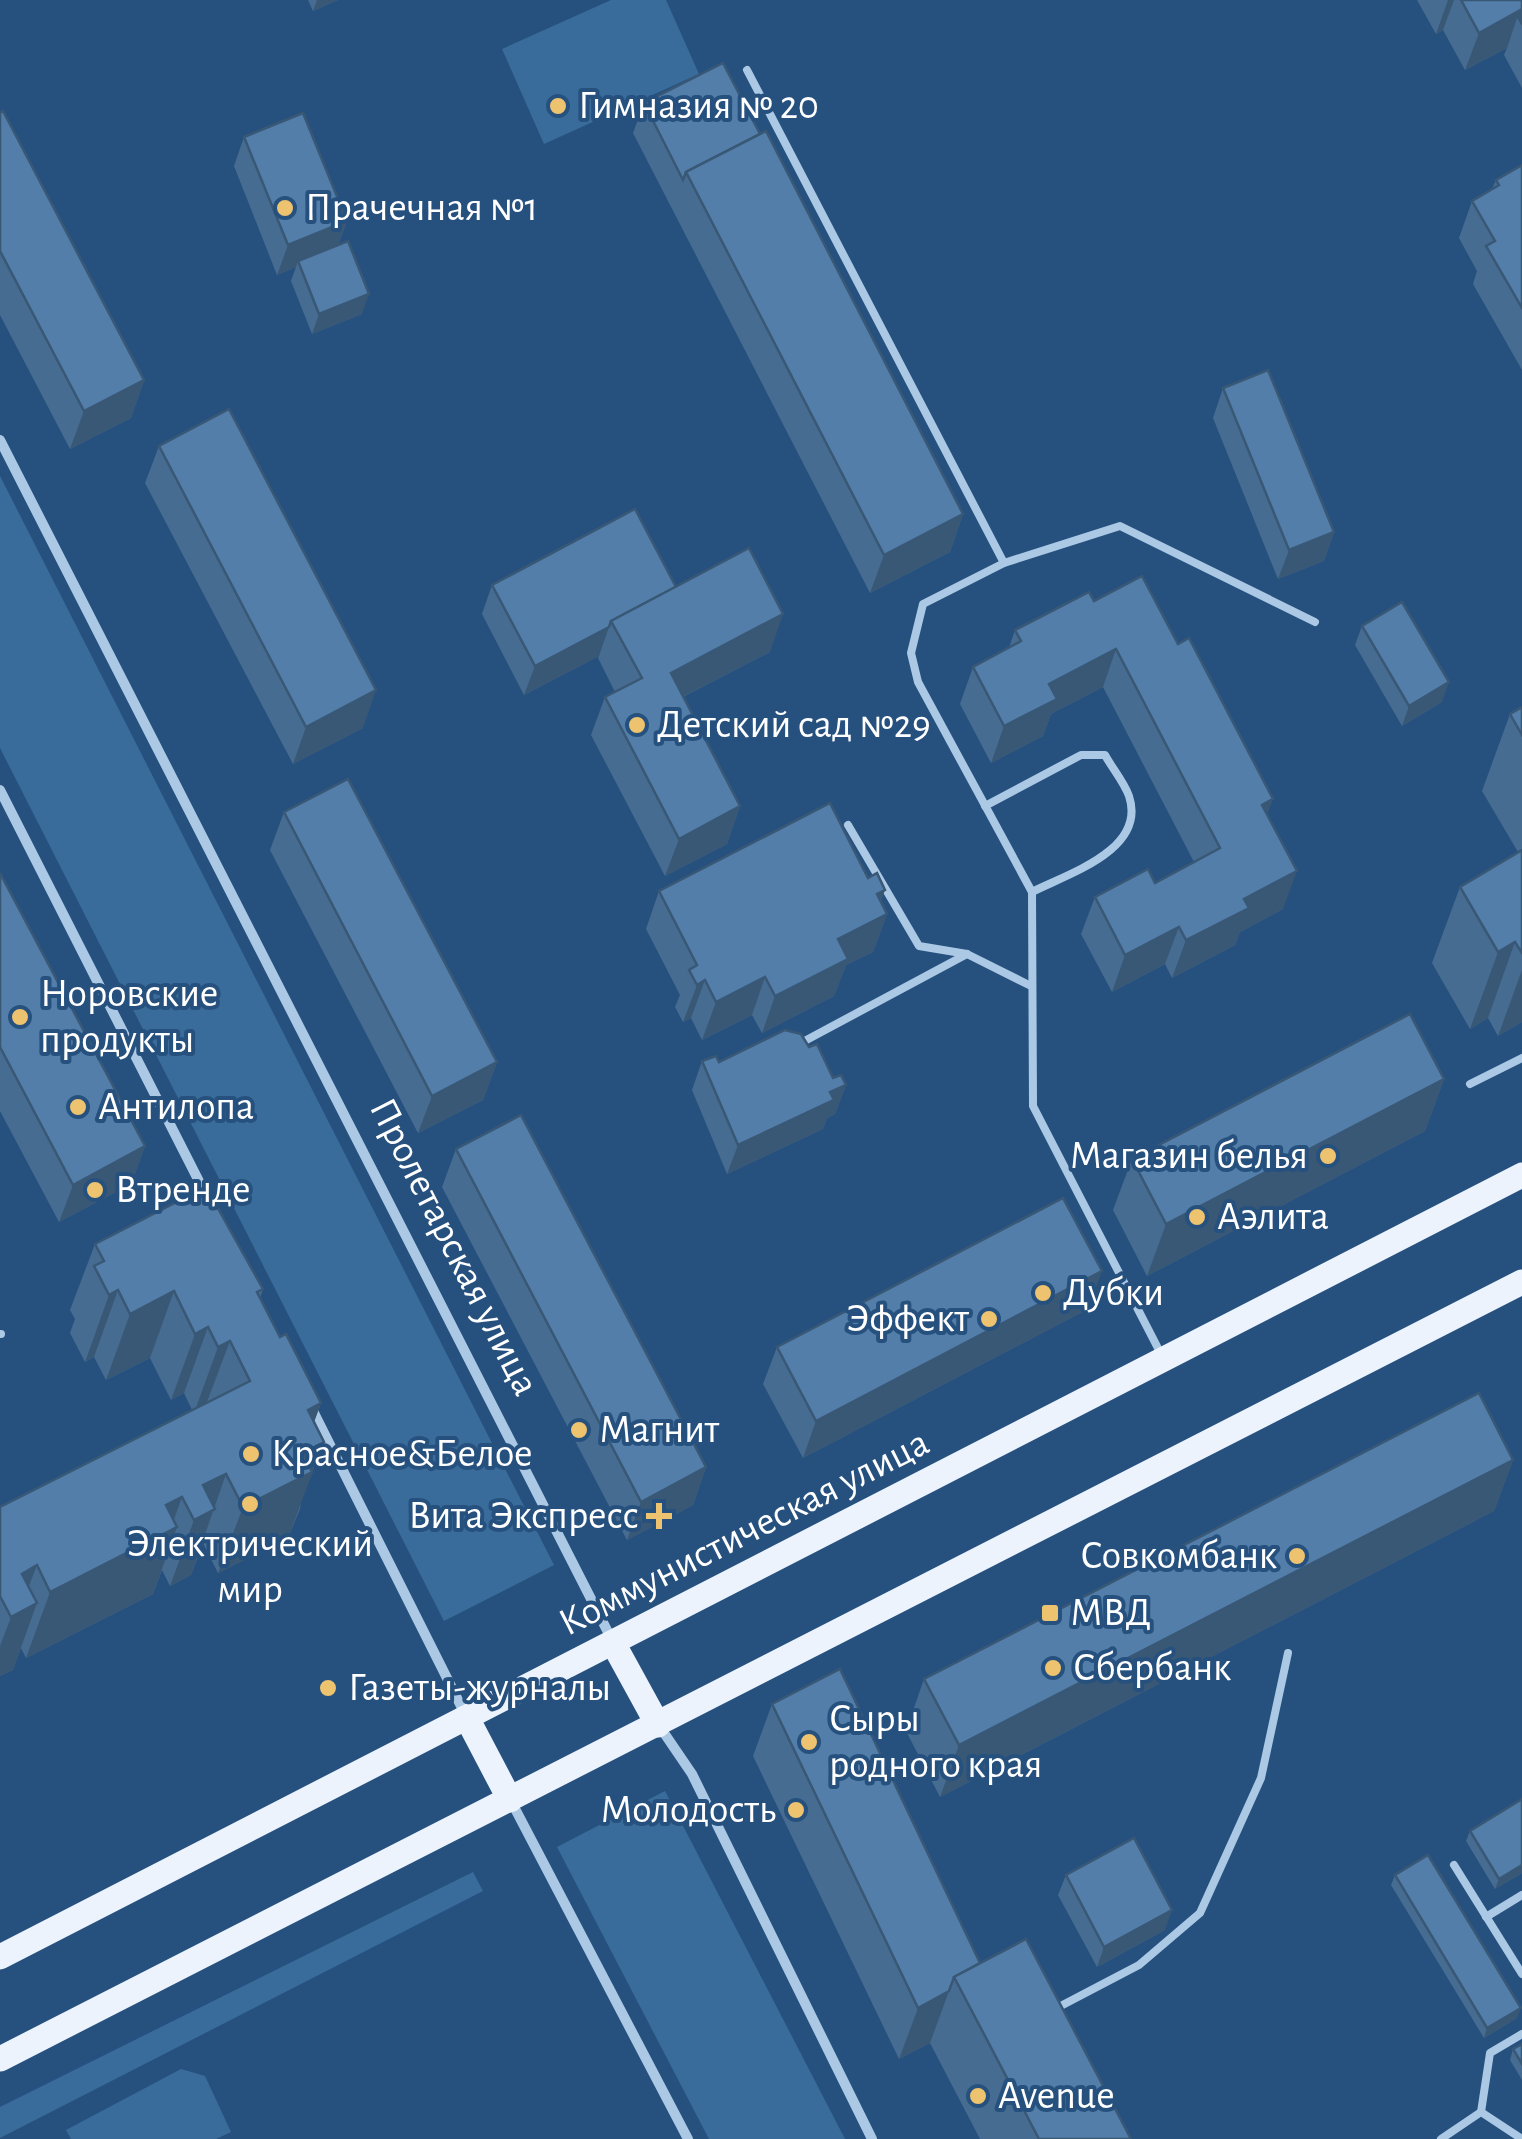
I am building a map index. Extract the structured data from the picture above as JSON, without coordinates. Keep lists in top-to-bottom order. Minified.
{"streets":{"main road":["Пролетарская улица","Коммунистическая улица"]},"crossings":[["Пролетарская улица","Коммунистическая улица"]],"places":{"other":["Гимназия № 20","Прачечная №1","Детский сад №29","Норовские продукты","Антилопа","Магазин белья","Втренде","Аэлита","Дубки","Эффект","Магнит","Красное&Белое","Электрический мир","Совкомбанк","Сбербанк","Газеты-журналы","Сыры родного края","Молодость","Avenue"],"health":["Вита Экспресс"],"transit":["МВД"]}}
